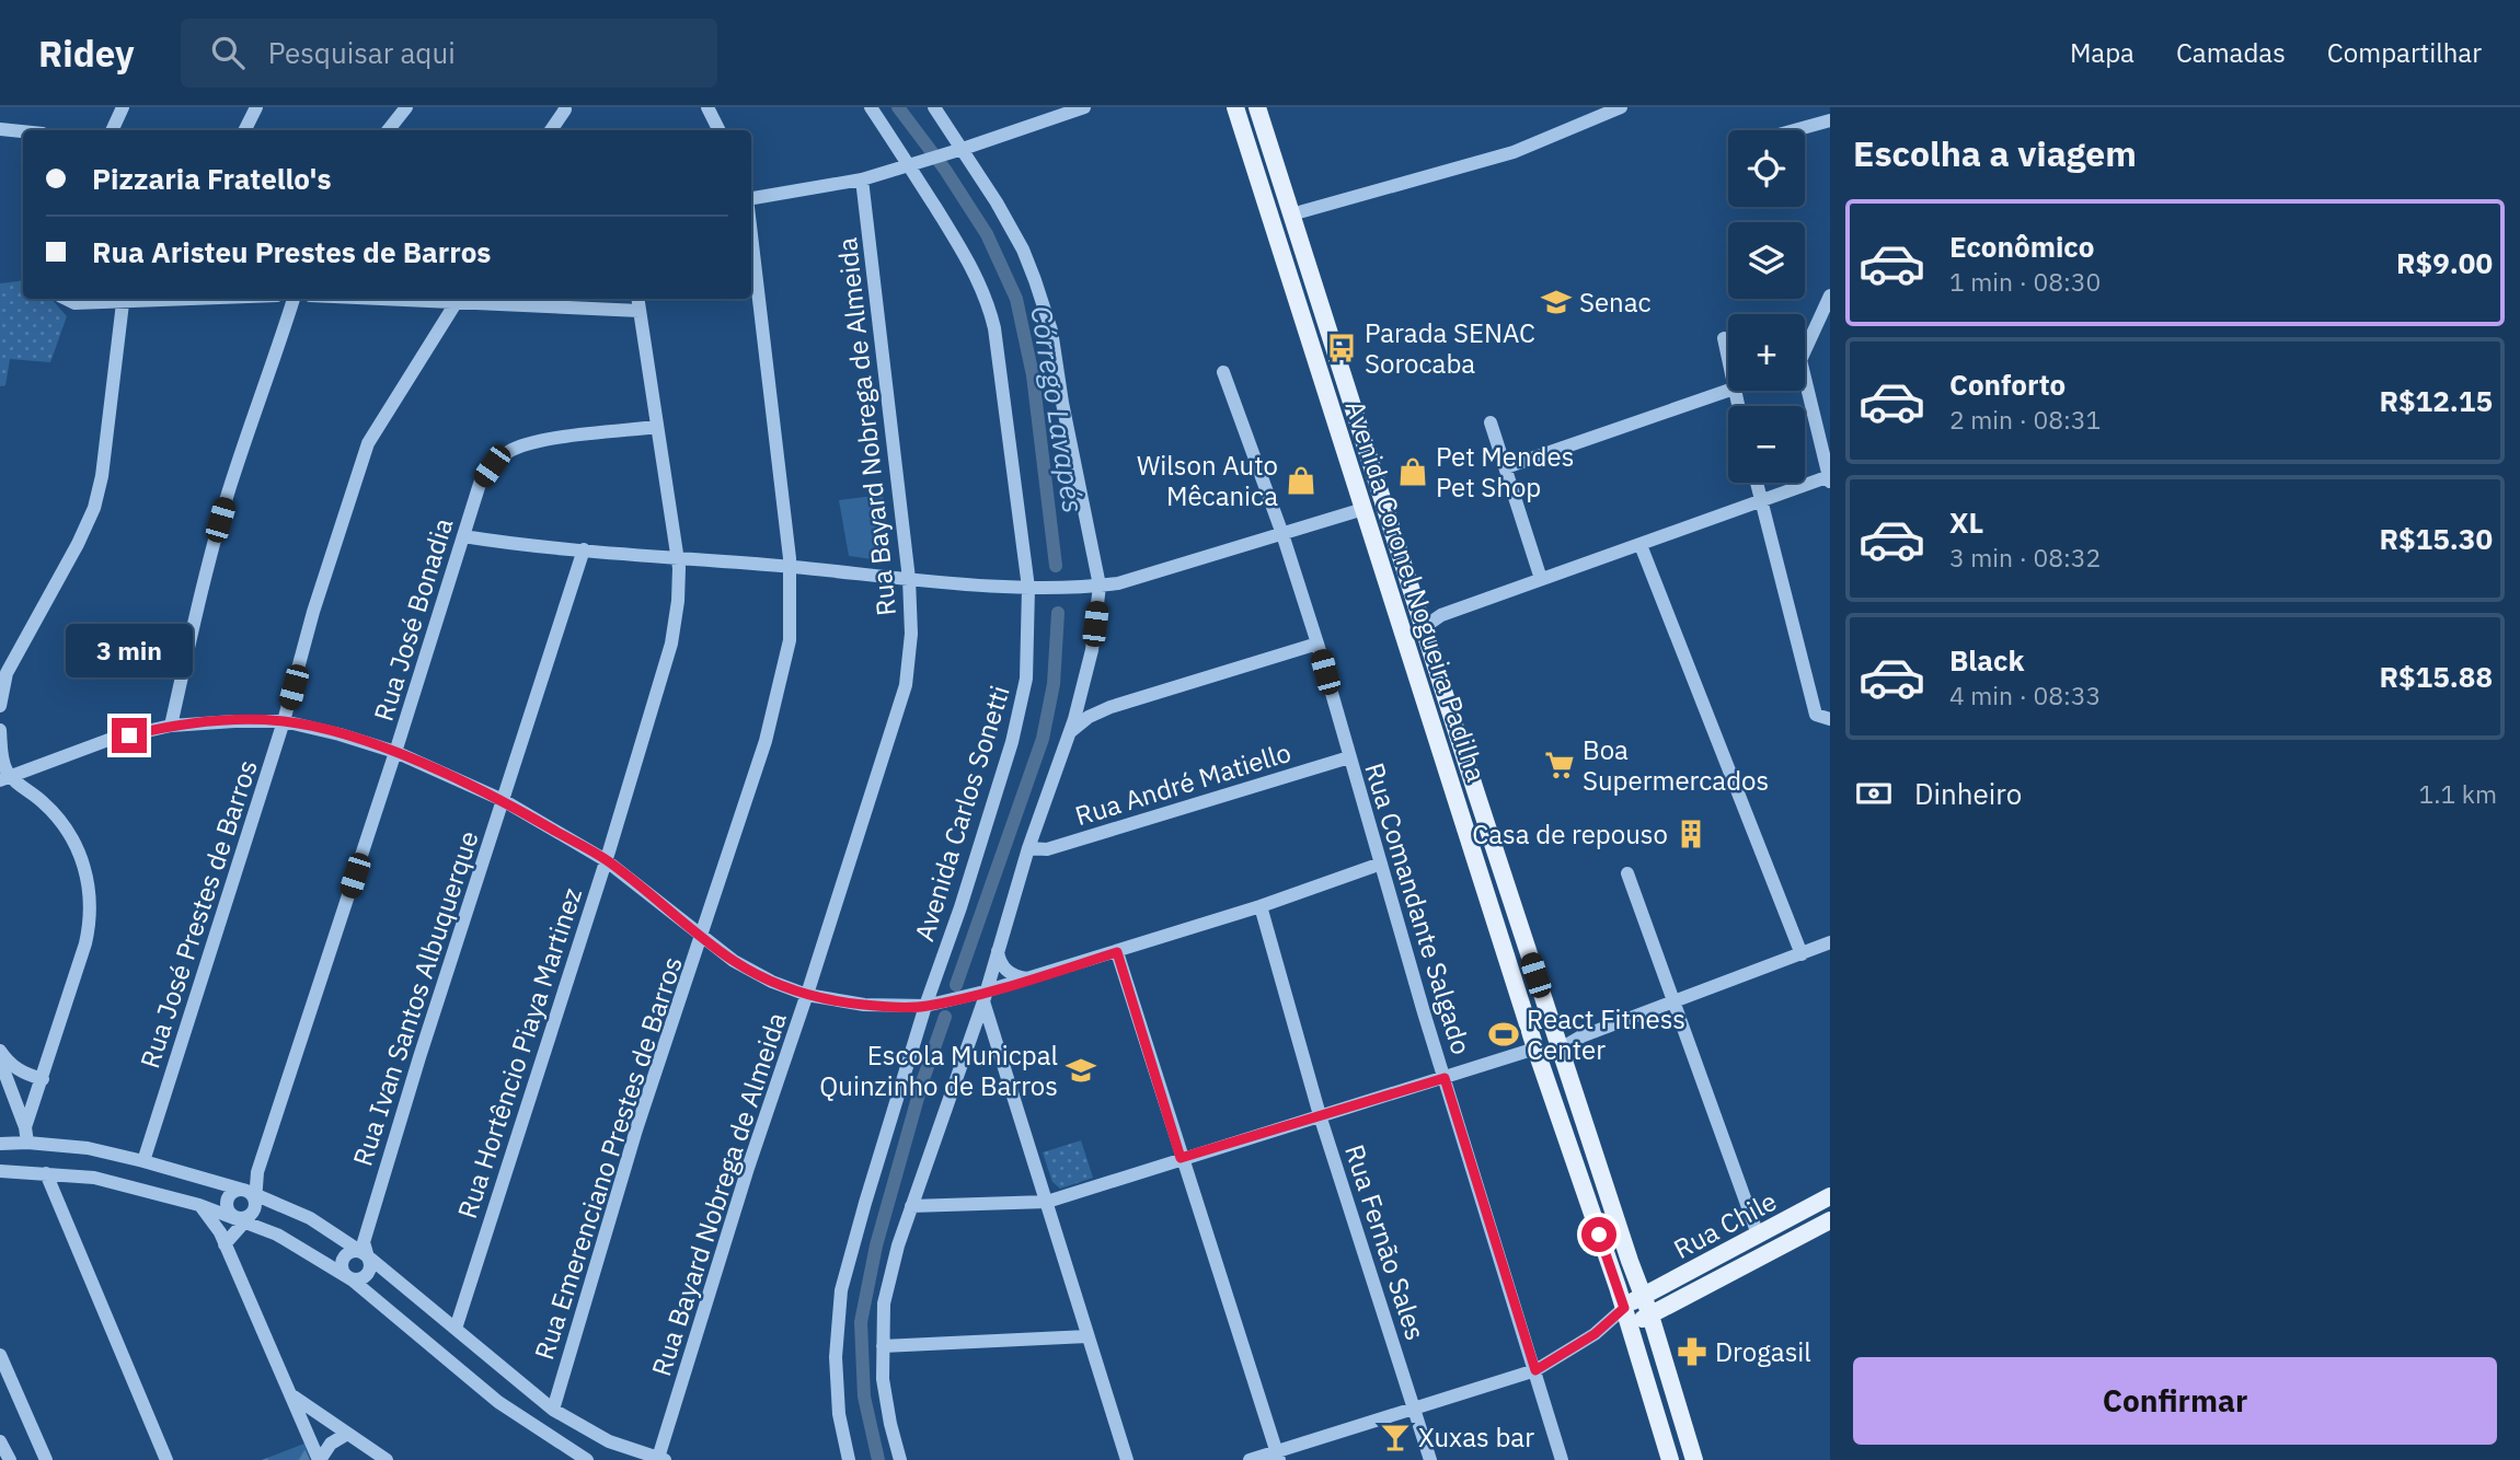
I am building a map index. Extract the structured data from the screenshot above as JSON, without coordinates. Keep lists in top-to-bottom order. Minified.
{"streets":{"main road":["Avenida Coronel Nogueira Padilha","Rua Chile"],"street":["Rua Bayard Nobrega de Almeida","Rua José Bonadia","Rua André Matiello","Avenida Carlos Sonetti","Rua Comandante Salgado","Rua José Prestes de Barros","Rua Ivan Santos Albuquerque","Rua Hortêncio Piaya Martinez","Rua Emerenciano Prestes de Barros","Rua Fernão Sales"]},"crossings":[["Avenida Coronel Nogueira Padilha","Rua Chile"],["Rua José Bonadia","Rua Hortêncio Piaya Martinez"],["Rua André Matiello","Rua Comandante Salgado"]],"water":["Córrego Lavapés"],"places":{"school or university":["Senac","Escola Municpal Quinzinho de Barros"],"bus stop":["Parada SENAC Sorocaba"],"shop":["Pet Mendes Pet Shop","Wilson Auto Mêcanica"],"supermarket":["Boa Supermercados"],"building":["Casa de repouso"],"sports":["React Fitness Center"],"pharmacy":["Drogasil"],"bar":["Xuxas bar"]},"page":{"header":"Ridey","search":"Pesquisar aqui","nav":["Mapa","Camadas","Compartilhar"],"heading":"Escolha a viagem","map_buttons":["+","−"],"banner":["Pizzaria Fratello's","Rua Aristeu Prestes de Barros"],"list":[{"name":"Econômico","note":"1 min · 08:30","value":"R$9.00"},{"name":"Conforto","note":"2 min · 08:31","value":"R$12.15"},{"name":"XL","note":"3 min · 08:32","value":"R$15.30"},{"name":"Black","note":"4 min · 08:33","value":"R$15.88"}],"bubble":"3 min","pay":["Dinheiro","1.1 km"],"buttons":"Confirmar"}}
